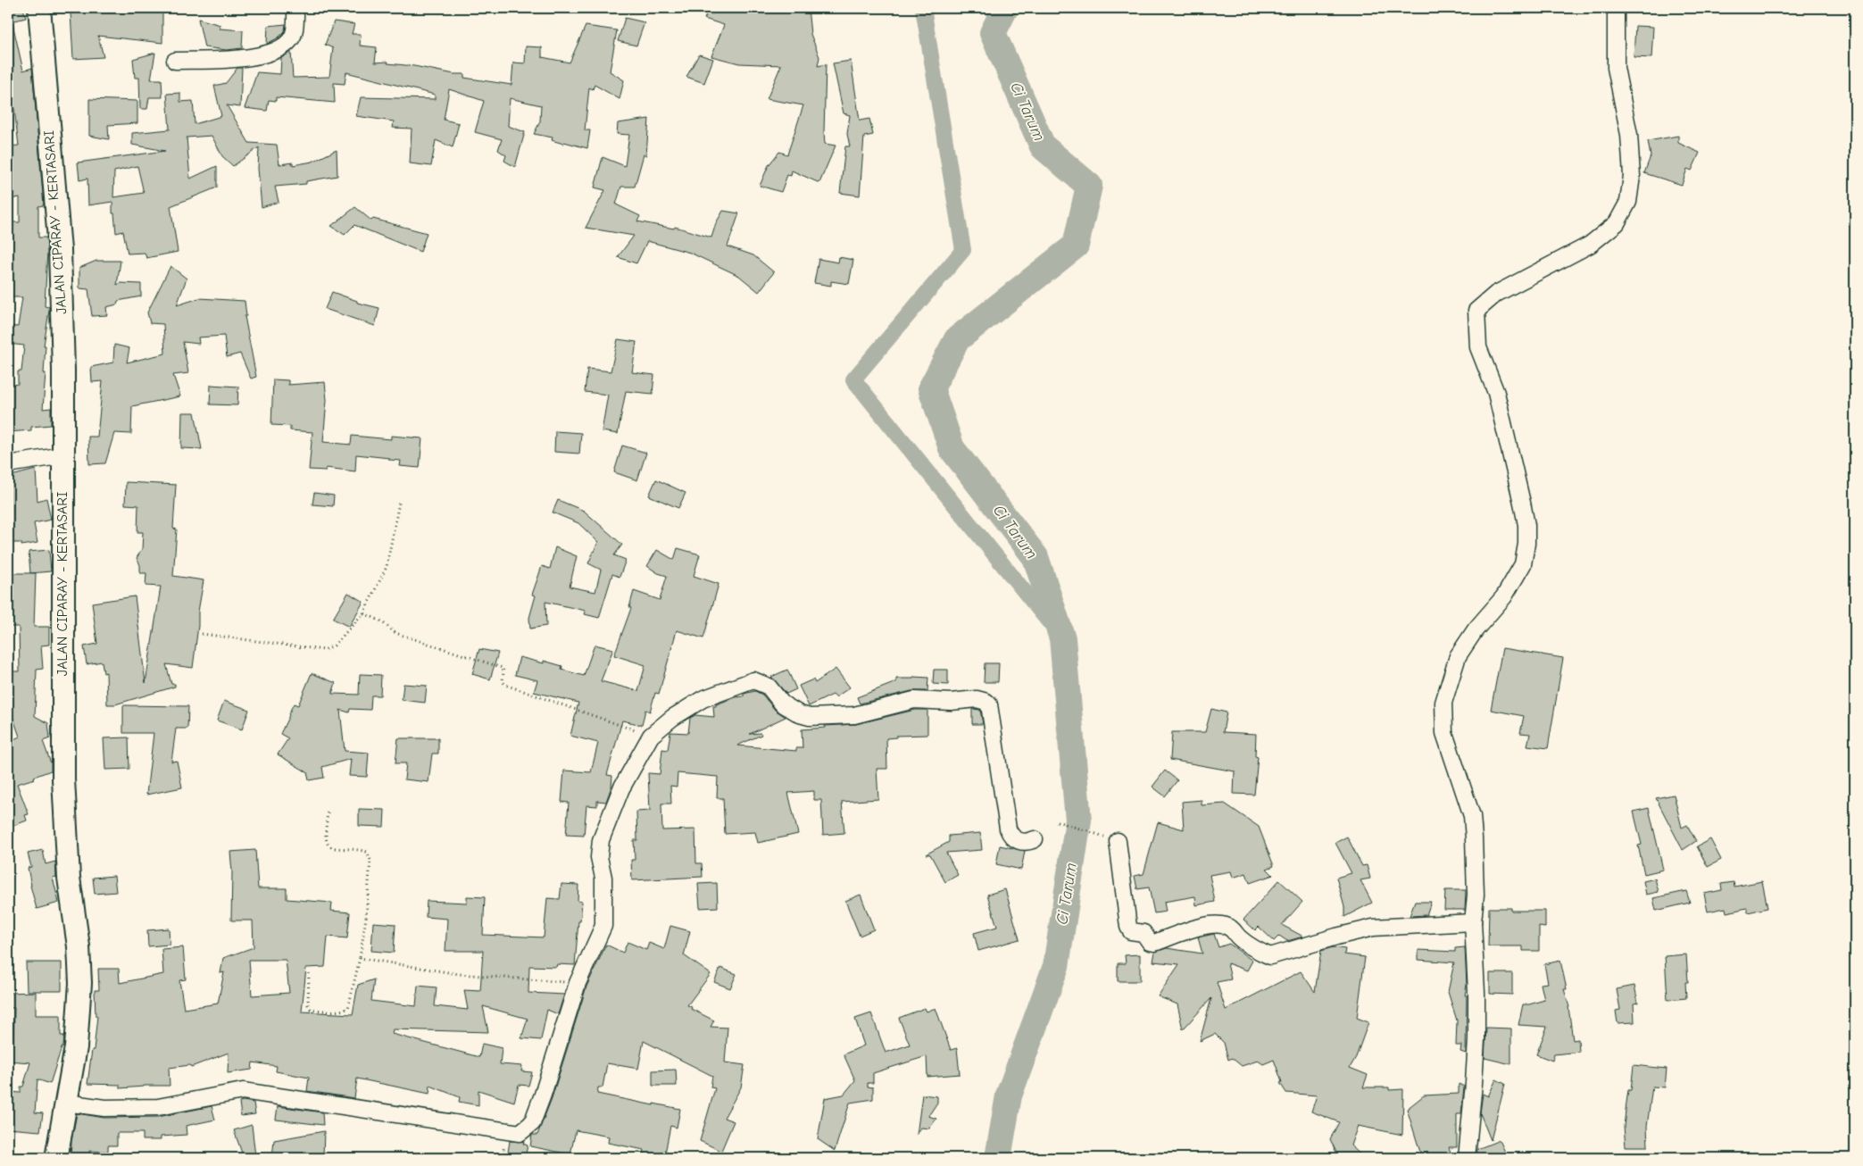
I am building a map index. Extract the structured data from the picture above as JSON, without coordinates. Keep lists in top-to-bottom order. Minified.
{"streets":{"main road":["JALAN CIPARAY - KERTASARI"]},"water":["Ci Tarum"]}
